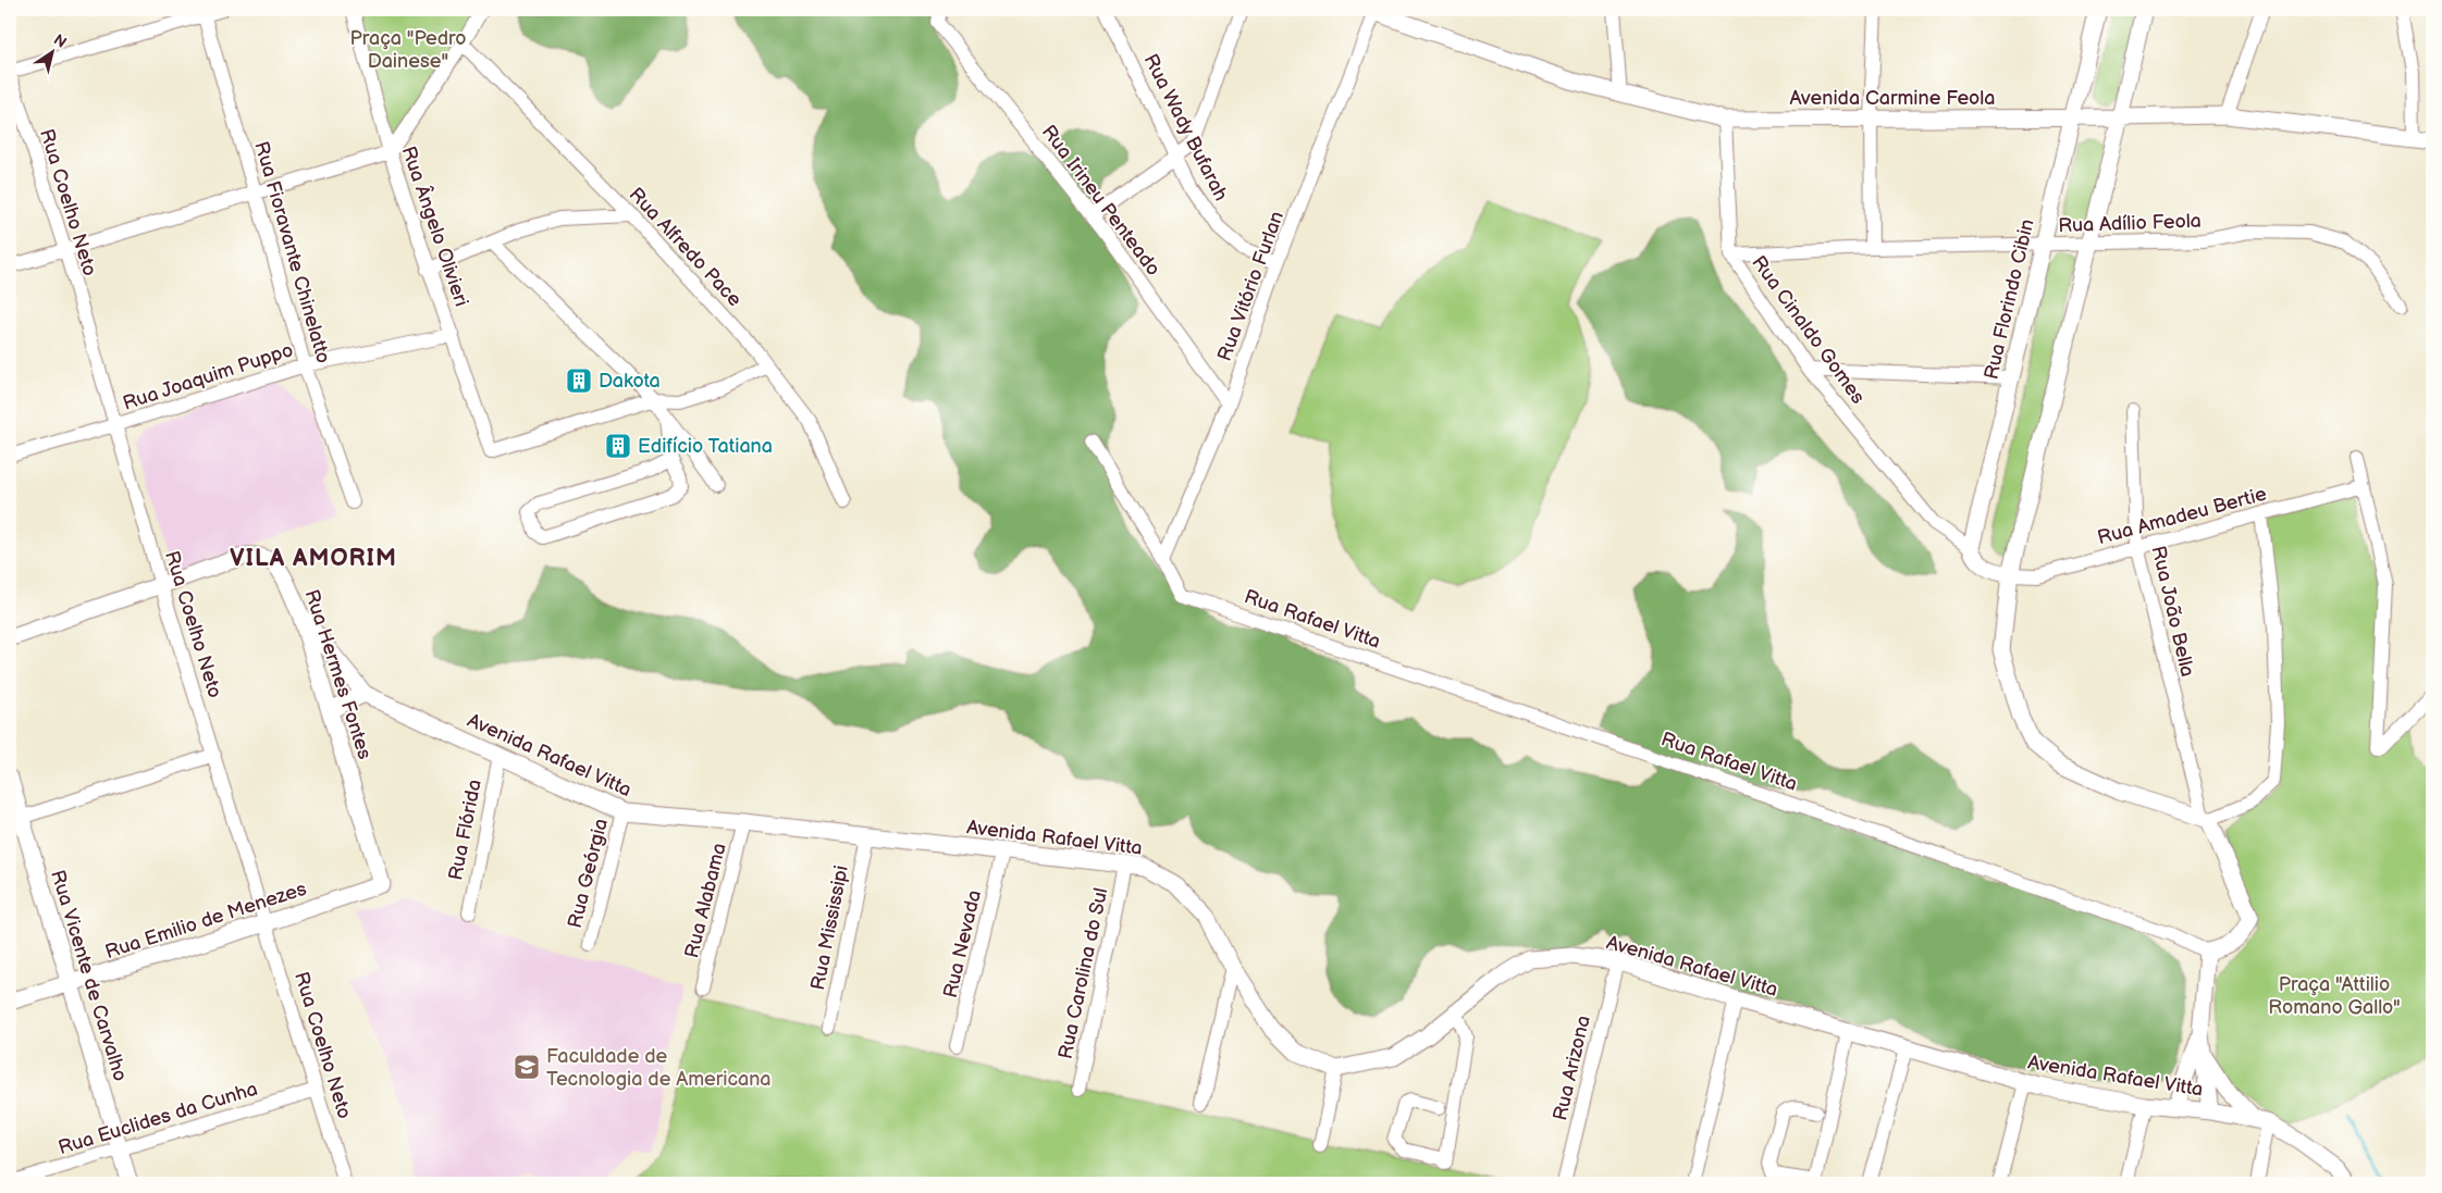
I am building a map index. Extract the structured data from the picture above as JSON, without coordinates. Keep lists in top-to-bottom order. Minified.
{"streets":{"main road":["Avenida Carmine Feola","Rua Florindo Cibin","Rua Hermes Fontes","Avenida Rafael Vitta","Rua Emilio de Menezes","Rua Vicente de Carvalho"],"street":["Rua Wady Bufarah","Rua Irineu Penteado","Rua Coelho Neto","Rua Adílio Feola","Rua Ângelo Olivieri","Rua Alfredo Pace","Rua Fioravante Chinelatto","Rua Vitório Furlan","Rua Cinaldo Gomes","Rua Joaquim Puppo","Rua Amadeu Bertie","Rua João Bella","Rua Rafael Vitta","Rua Flórida","Rua Geórgia","Rua Alabama","Rua Mississipi","Rua Nevada","Rua Carolina do Sul","Rua Arizona","Rua Euclides da Cunha"]},"crossings":[["Avenida Carmine Feola","Rua Vitório Furlan"],["Avenida Carmine Feola","Rua Florindo Cibin"],["Avenida Carmine Feola","Rua Cinaldo Gomes"],["Rua Wady Bufarah","Rua Vitório Furlan"],["Rua Irineu Penteado","Rua Vitório Furlan"],["Rua Coelho Neto","Rua Joaquim Puppo"],["Rua Coelho Neto","Rua Hermes Fontes"],["Rua Coelho Neto","Rua Emilio de Menezes"],["Rua Coelho Neto","Rua Euclides da Cunha"],["Rua Adílio Feola","Rua Florindo Cibin"],["Rua Adílio Feola","Rua Cinaldo Gomes"],["Rua Ângelo Olivieri","Rua Joaquim Puppo"],["Rua Fioravante Chinelatto","Rua Joaquim Puppo"],["Rua Vitório Furlan","Rua Rafael Vitta"],["Rua Florindo Cibin","Rua Cinaldo Gomes"],["Rua Amadeu Bertie","Rua João Bella"],["Rua Hermes Fontes","Avenida Rafael Vitta"],["Rua Hermes Fontes","Rua Emilio de Menezes"],["Avenida Rafael Vitta","Rua Flórida"],["Avenida Rafael Vitta","Rua Geórgia"],["Avenida Rafael Vitta","Rua Alabama"],["Avenida Rafael Vitta","Rua Mississipi"],["Avenida Rafael Vitta","Rua Nevada"],["Avenida Rafael Vitta","Rua Carolina do Sul"],["Avenida Rafael Vitta","Rua Arizona"],["Rua Emilio de Menezes","Rua Vicente de Carvalho"],["Rua Vicente de Carvalho","Rua Euclides da Cunha"]],"districts":["VILA AMORIM"],"parks":["Praça \"Pedro Dainese\"","Praça \"Attilio Romano Gallo\""],"places":{"building":["Dakota","Edifício Tatiana"],"school or university":["Faculdade de Tecnologia de Americana"]},"north":"top right"}
